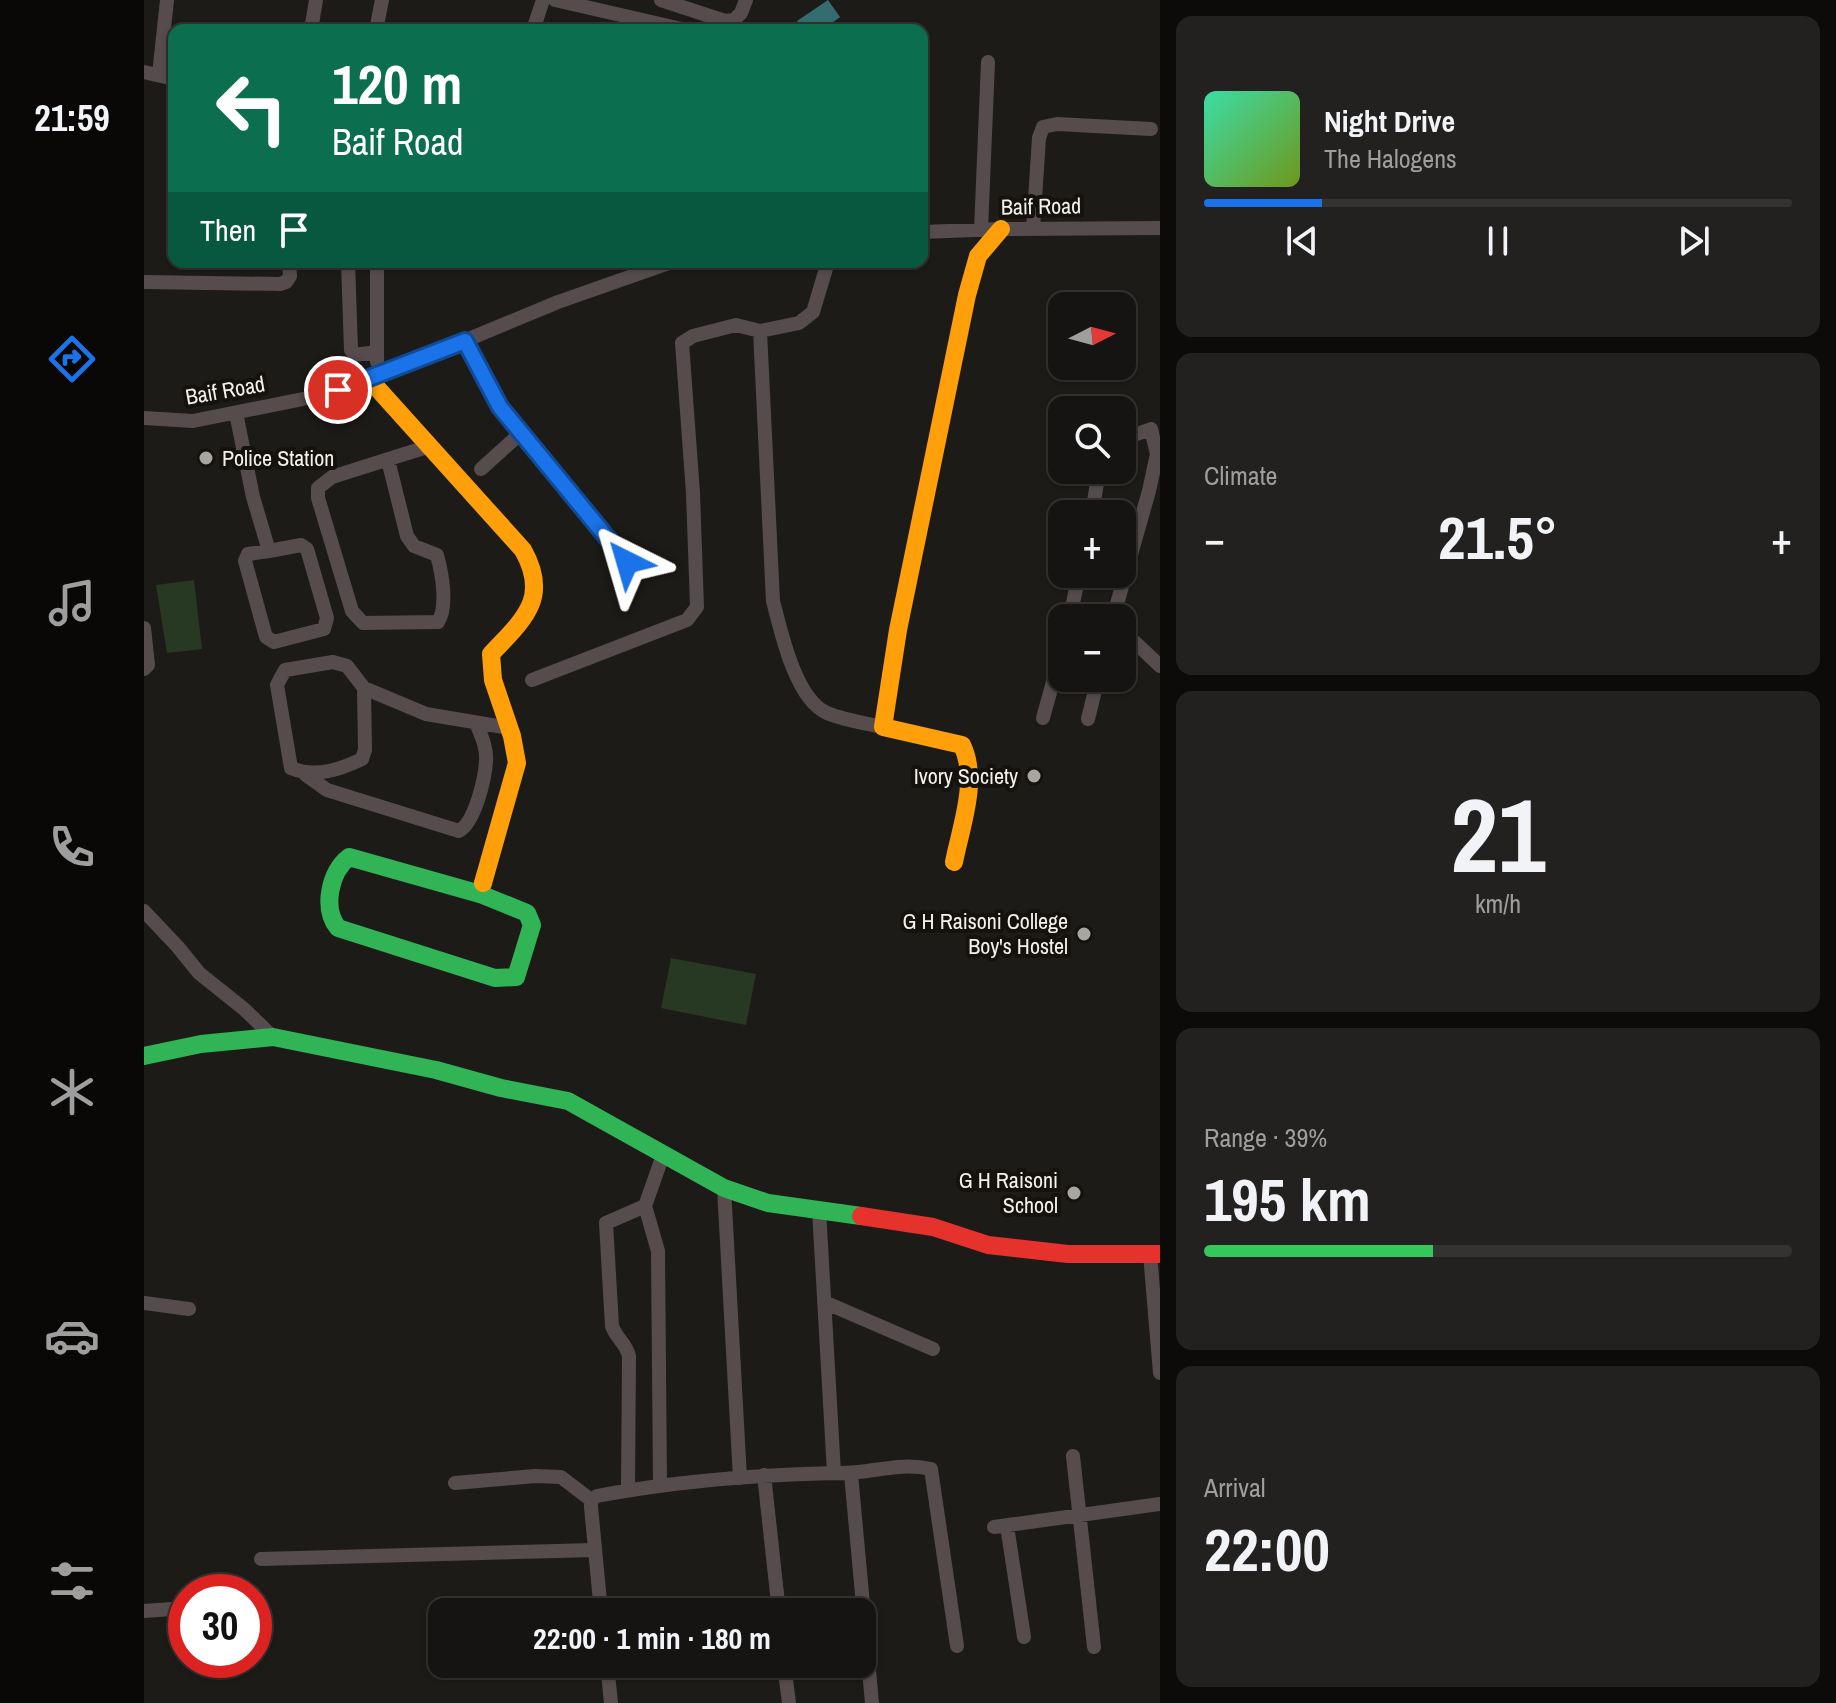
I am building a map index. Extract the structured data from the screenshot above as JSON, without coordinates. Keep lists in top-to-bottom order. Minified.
{"streets":{"street":["Baif Road"]},"places":["Police Station","Ivory Society","G H Raisoni College Boy's Hostel","G H Raisoni School"],"north":"right","page":{"tabs":"21:59","turn":["120 m","Baif Road"],"song":["Night Drive","The Halogens"],"then":"Then","map_buttons":["+","−"],"tile":["Climate",["21","km/h"],["Range · 39%","195 km"],["Arrival","22:00"]],"heat":["−","21.5°","+"],"limit":"30","trip":"22:00 · 1 min · 180 m"}}
